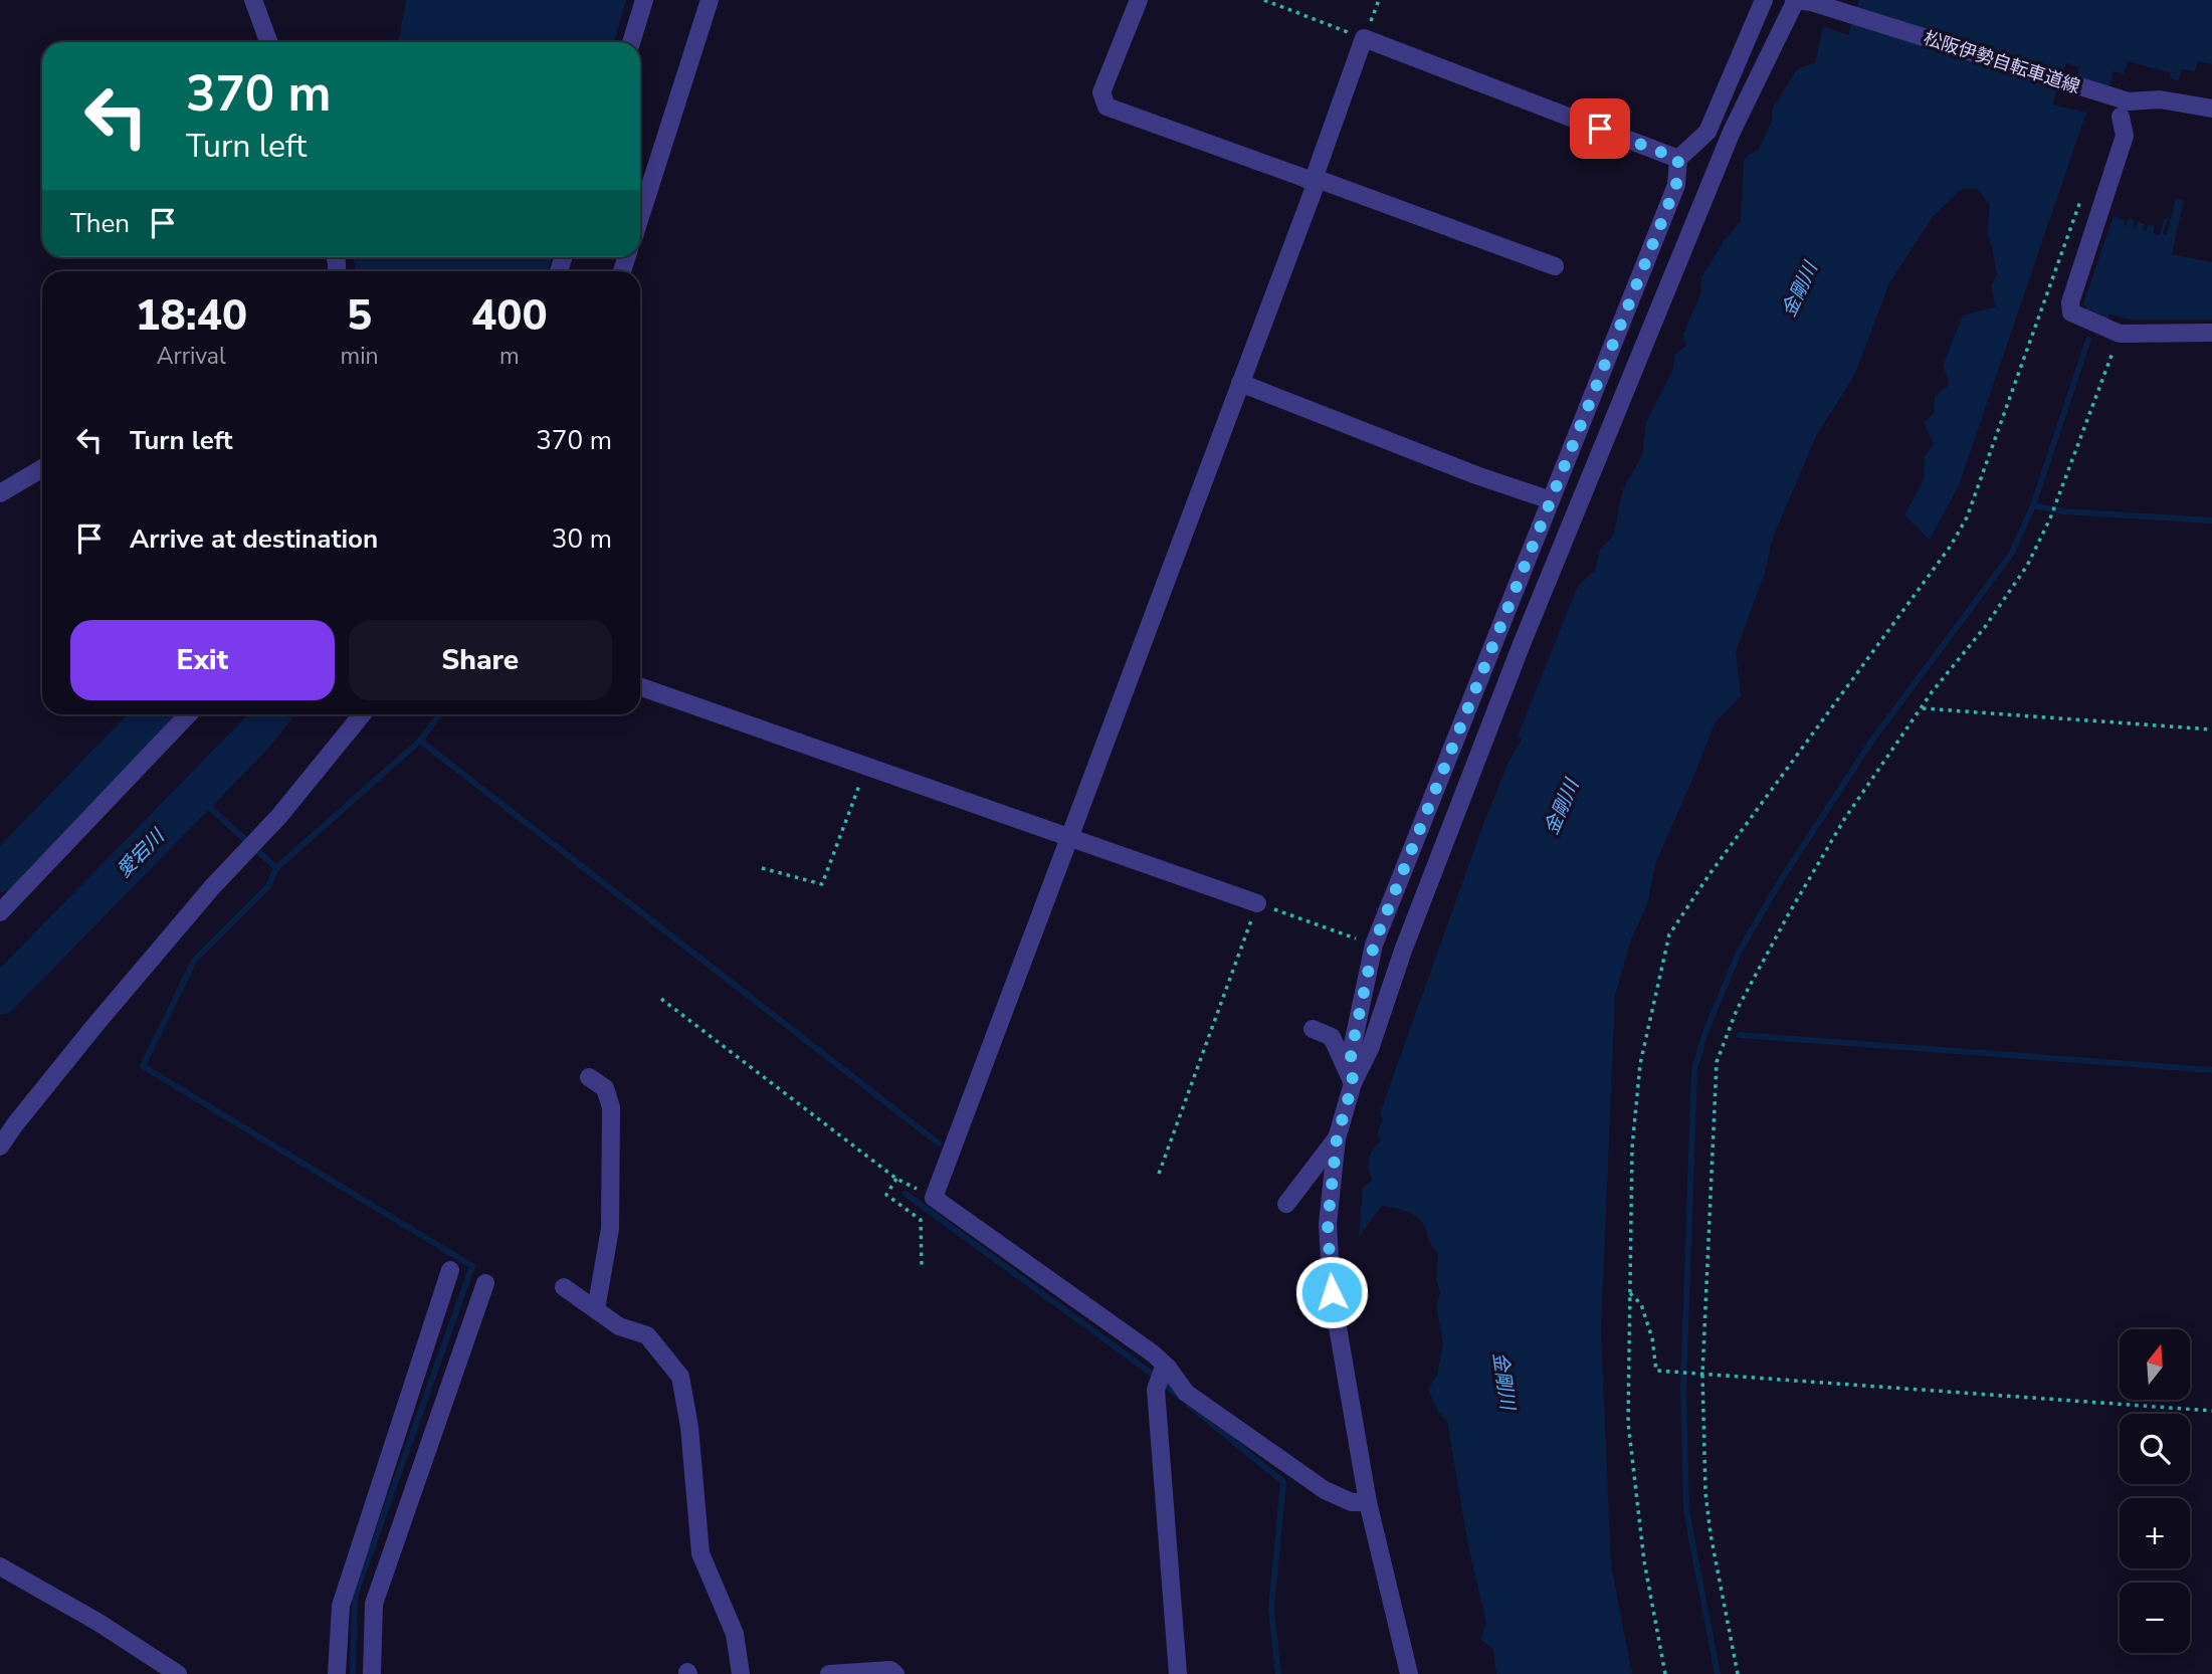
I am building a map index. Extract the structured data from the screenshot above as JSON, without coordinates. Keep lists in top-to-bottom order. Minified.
{"streets":{"street":["松阪伊勢自転車道線"]},"water":["金剛川","愛宕川"],"north":"top","page":{"turn":["370 m","Turn left"],"then":"Then","eta":["18:40","Arrival","5","min","400","m"],"list":[{"name":"Turn left","value":"370 m"},{"name":"Arrive at destination","value":"30 m"}],"buttons":["Exit","Share"],"map_buttons":["+","−"]}}
